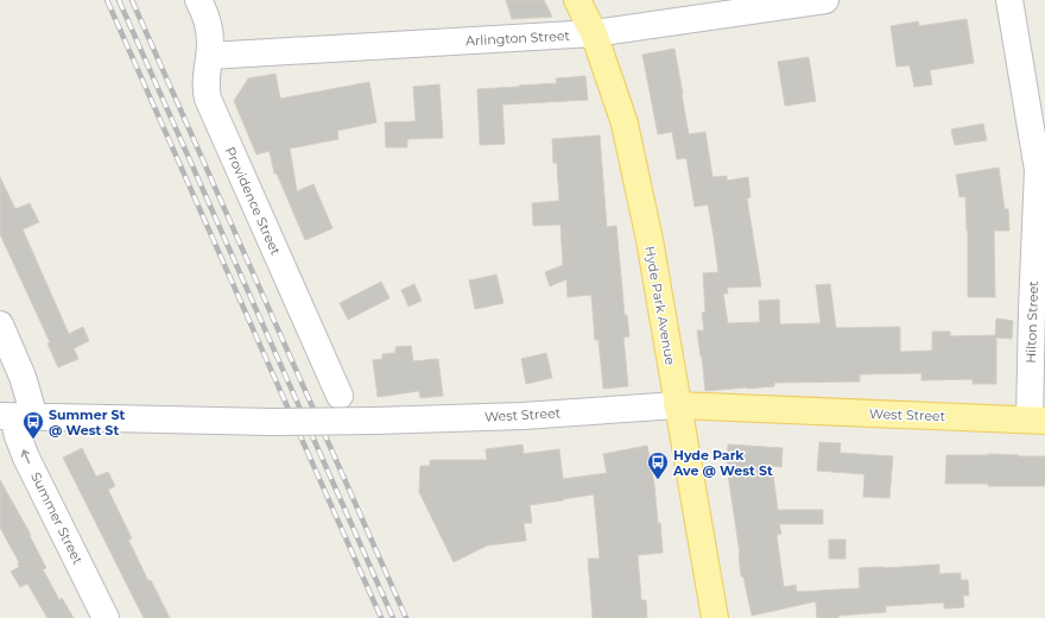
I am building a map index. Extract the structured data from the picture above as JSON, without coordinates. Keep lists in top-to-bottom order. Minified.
{"streets":{"main road":["Hyde Park Avenue","West Street"],"street":["Arlington Street","Providence Street","Hilton Street","Summer Street"]},"crossings":[["Arlington Street","Providence Street"],["Arlington Street","Hyde Park Avenue"],["Hyde Park Avenue","West Street"],["Hilton Street","West Street"],["West Street","Summer Street"]],"one_way":["Summer Street"],"places":{"bus stop":["Summer St @ West St","Hyde Park Ave @ West St"]}}
